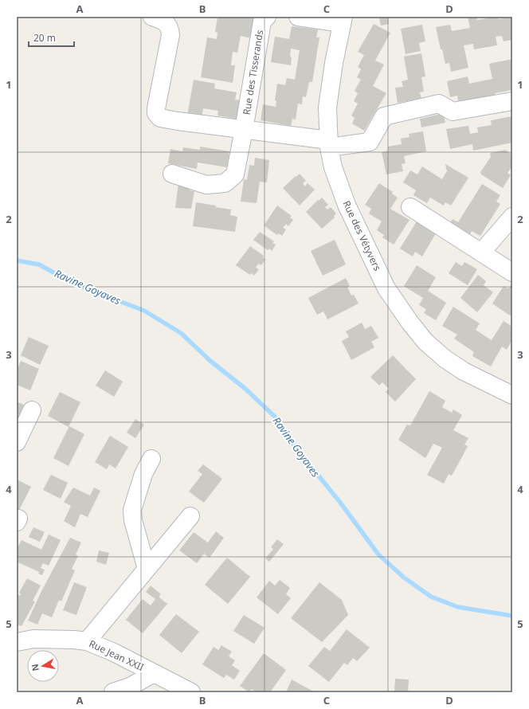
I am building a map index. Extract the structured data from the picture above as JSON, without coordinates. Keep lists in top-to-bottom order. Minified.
{"streets":{"street":["Rue des Tisserands","Rue des Vétyvers","Rue Jean XXII"]},"water":["Ravine Goyaves"],"scale_bar":"20 m","north":"left","grid":{"columns":["A","B","C","D"],"rows":["1","2","3","4","5"]}}
